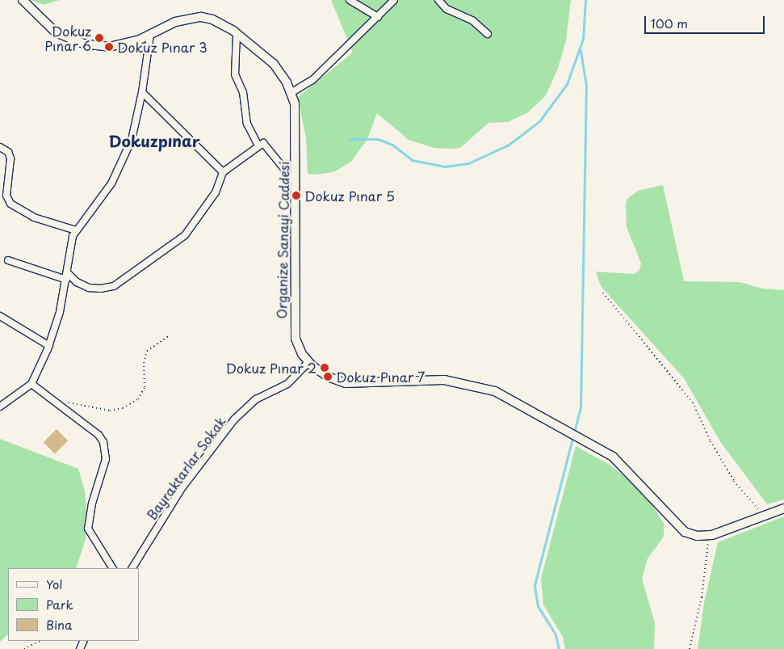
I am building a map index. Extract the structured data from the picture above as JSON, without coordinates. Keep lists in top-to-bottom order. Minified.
{"streets":{"street":["Organize Sanayi Caddesi","Bayraktarlar Sokak"]},"crossings":[["Organize Sanayi Caddesi","Bayraktarlar Sokak"]],"districts":["Dokuzpınar"],"places":["Dokuz Pınar 6","Dokuz Pınar 3","Dokuz Pınar 5","Dokuz Pınar 2","Dokuz Pınar 7"],"legend":["Yol","Park","Bina"],"scale_bar":"100 m"}
